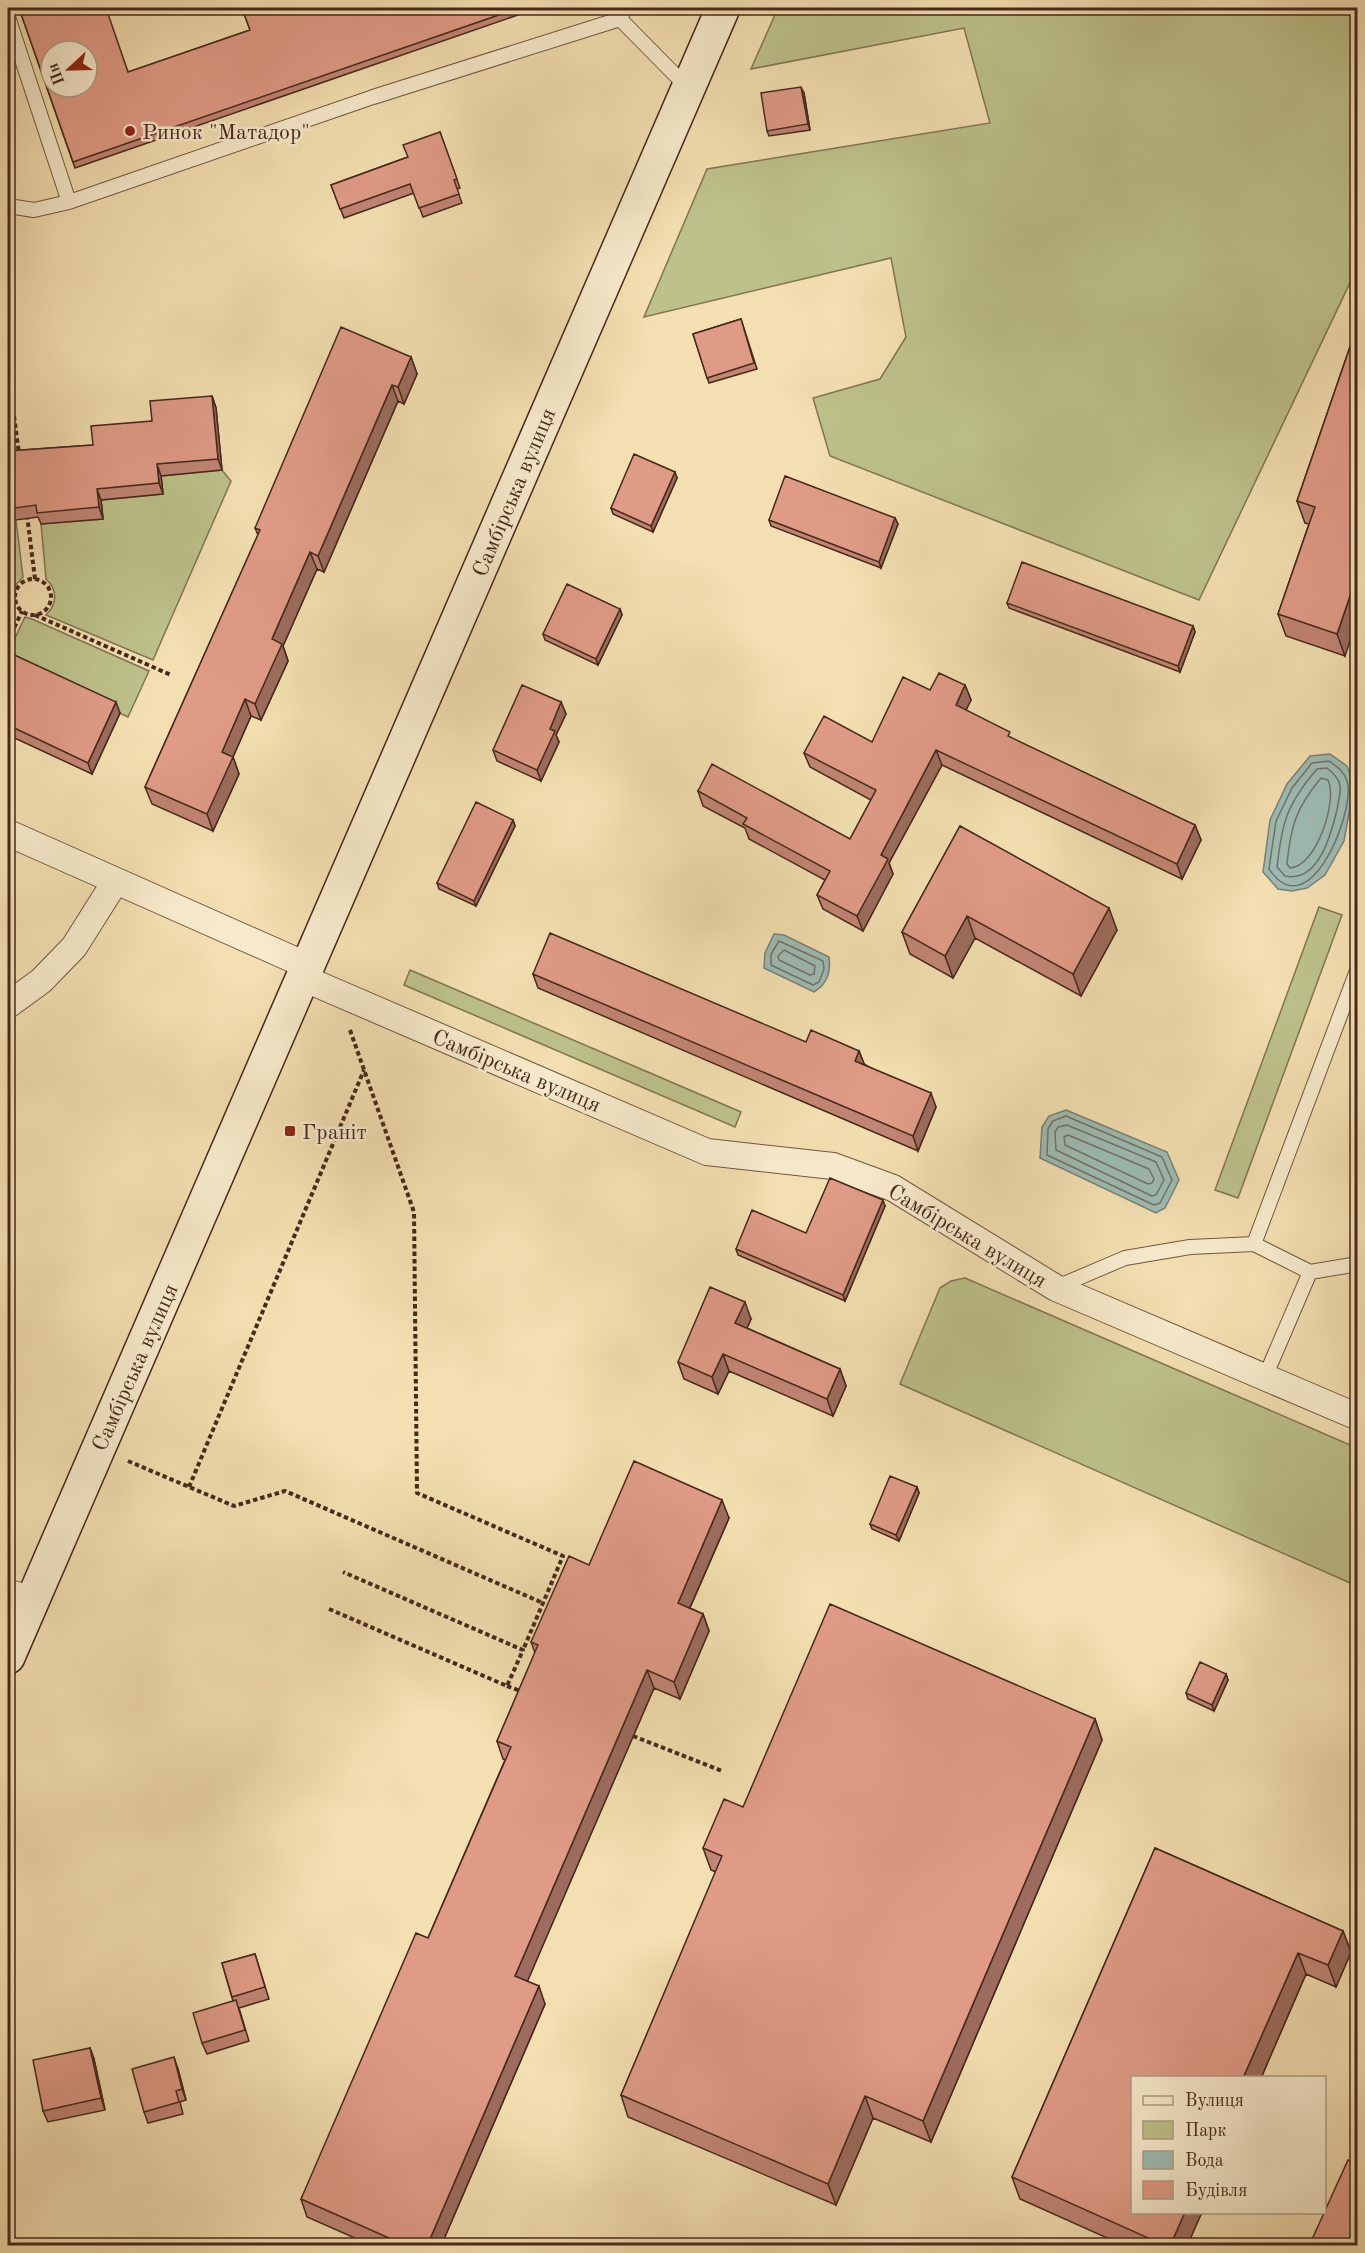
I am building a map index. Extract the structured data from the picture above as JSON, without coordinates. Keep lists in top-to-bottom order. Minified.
{"streets":{"main road":["Самбірська вулиця"]},"places":{"other":["Ринок \"Матадор\""],"transit":["Граніт"]},"legend":["Вулиця","Парк","Вода","Будівля"],"north":"left"}
